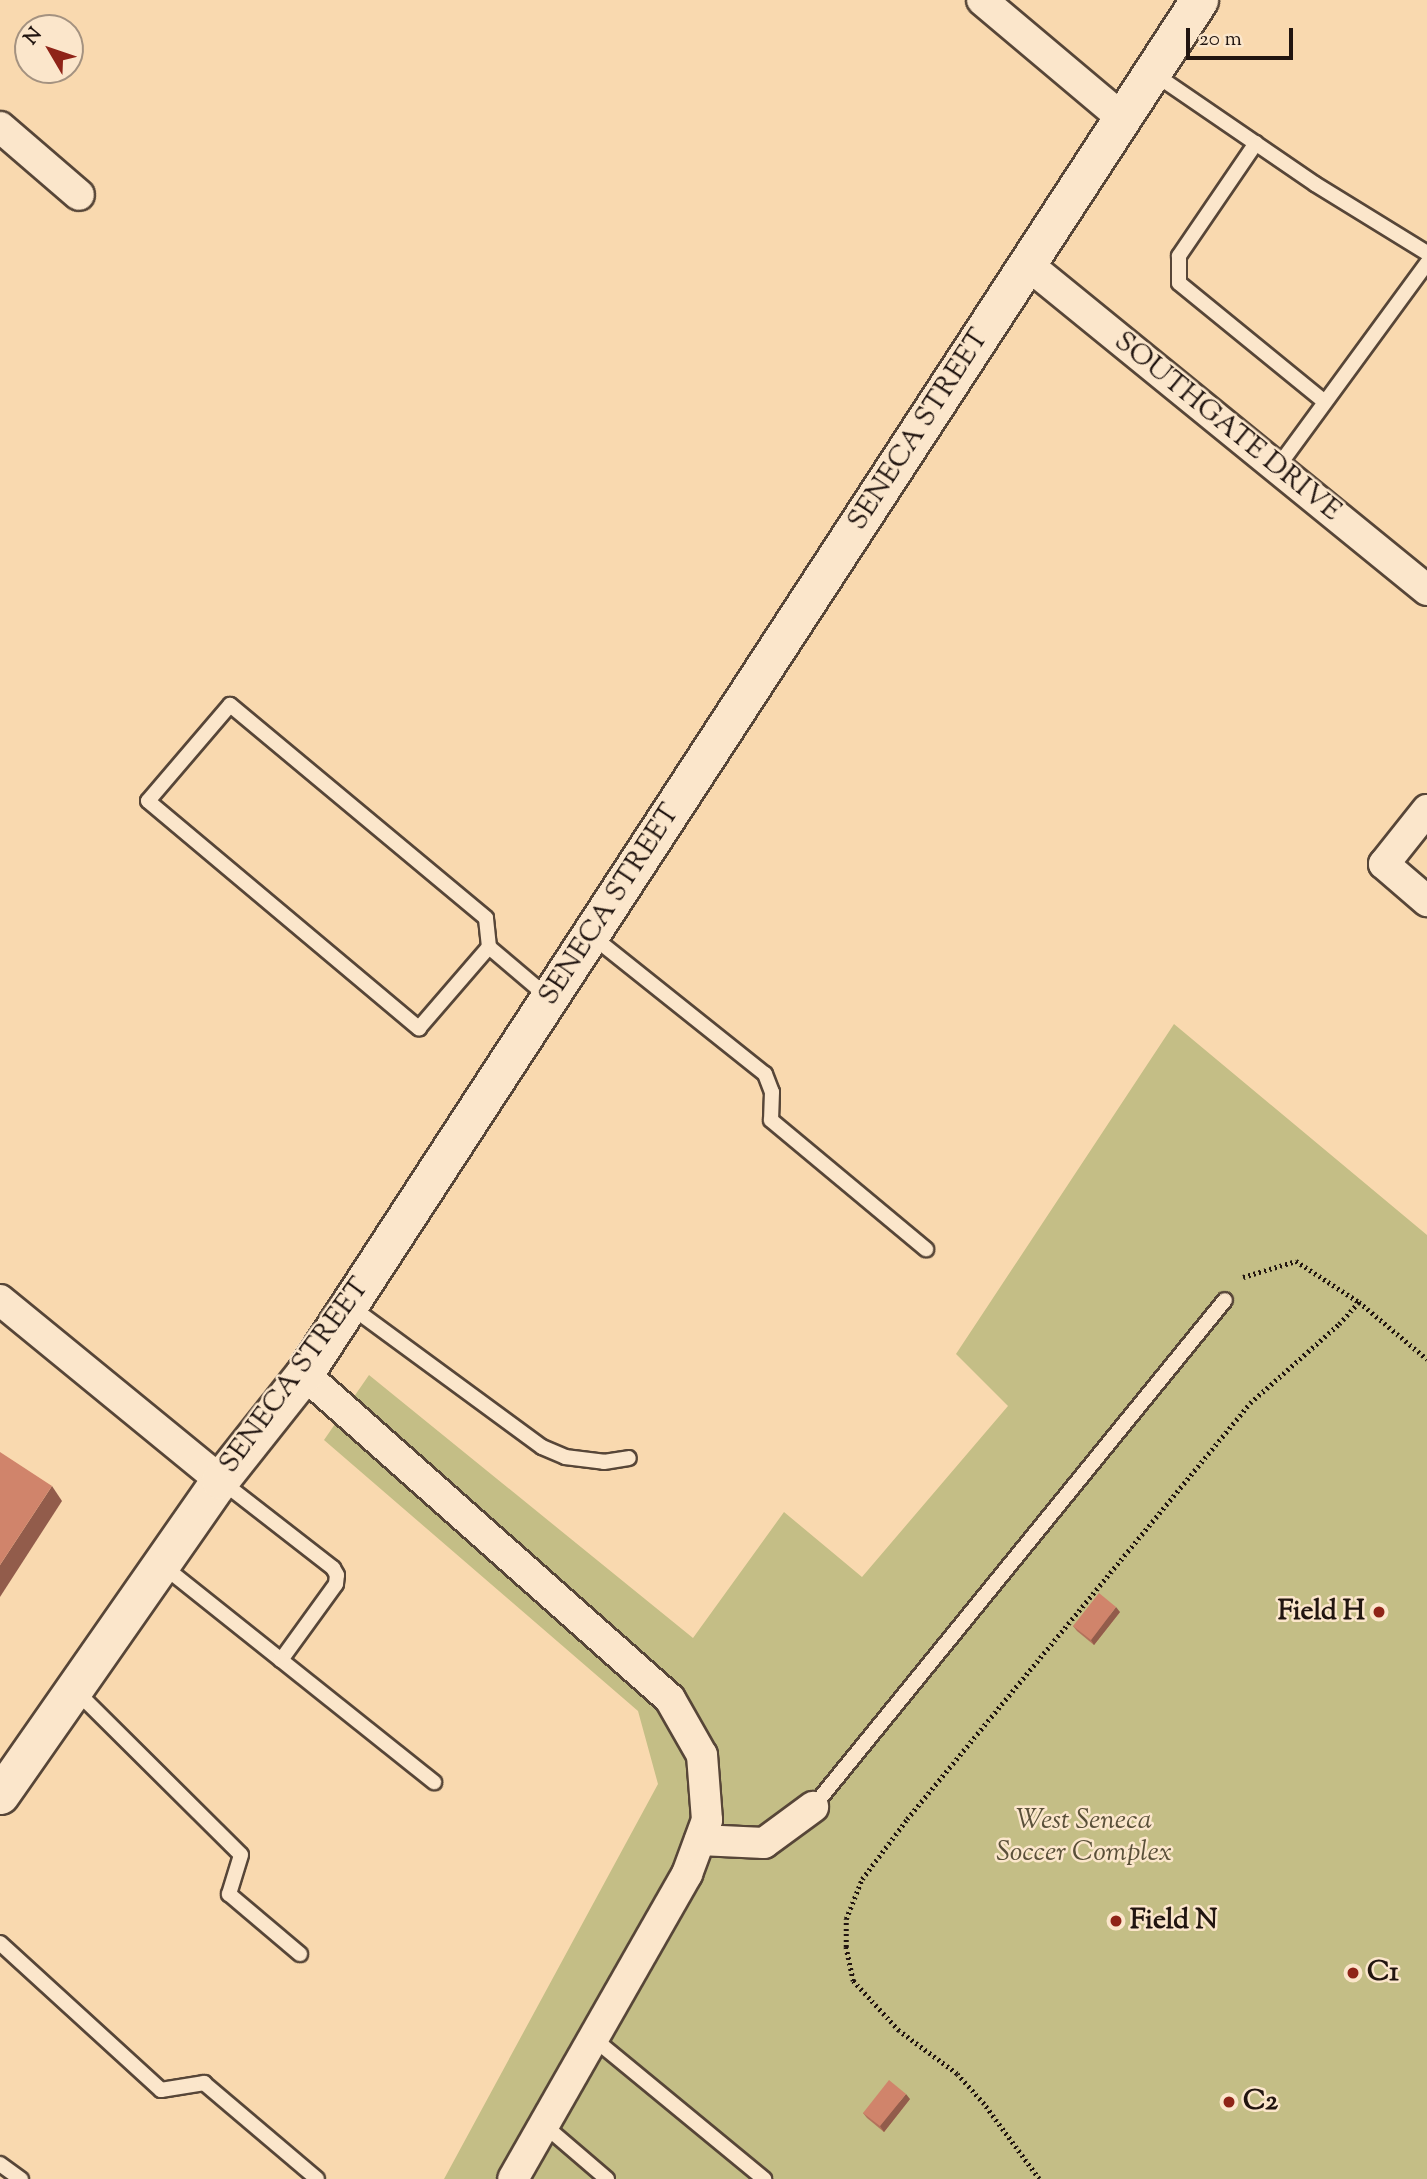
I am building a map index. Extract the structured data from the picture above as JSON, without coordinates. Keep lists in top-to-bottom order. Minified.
{"streets":{"street":["SOUTHGATE DRIVE","SENECA STREET"]},"crossings":[["SOUTHGATE DRIVE","SENECA STREET"]],"parks":["West Seneca Soccer Complex"],"places":["Field H","Field N","C1","C2"],"scale_bar":"20 m","north":"top left"}
